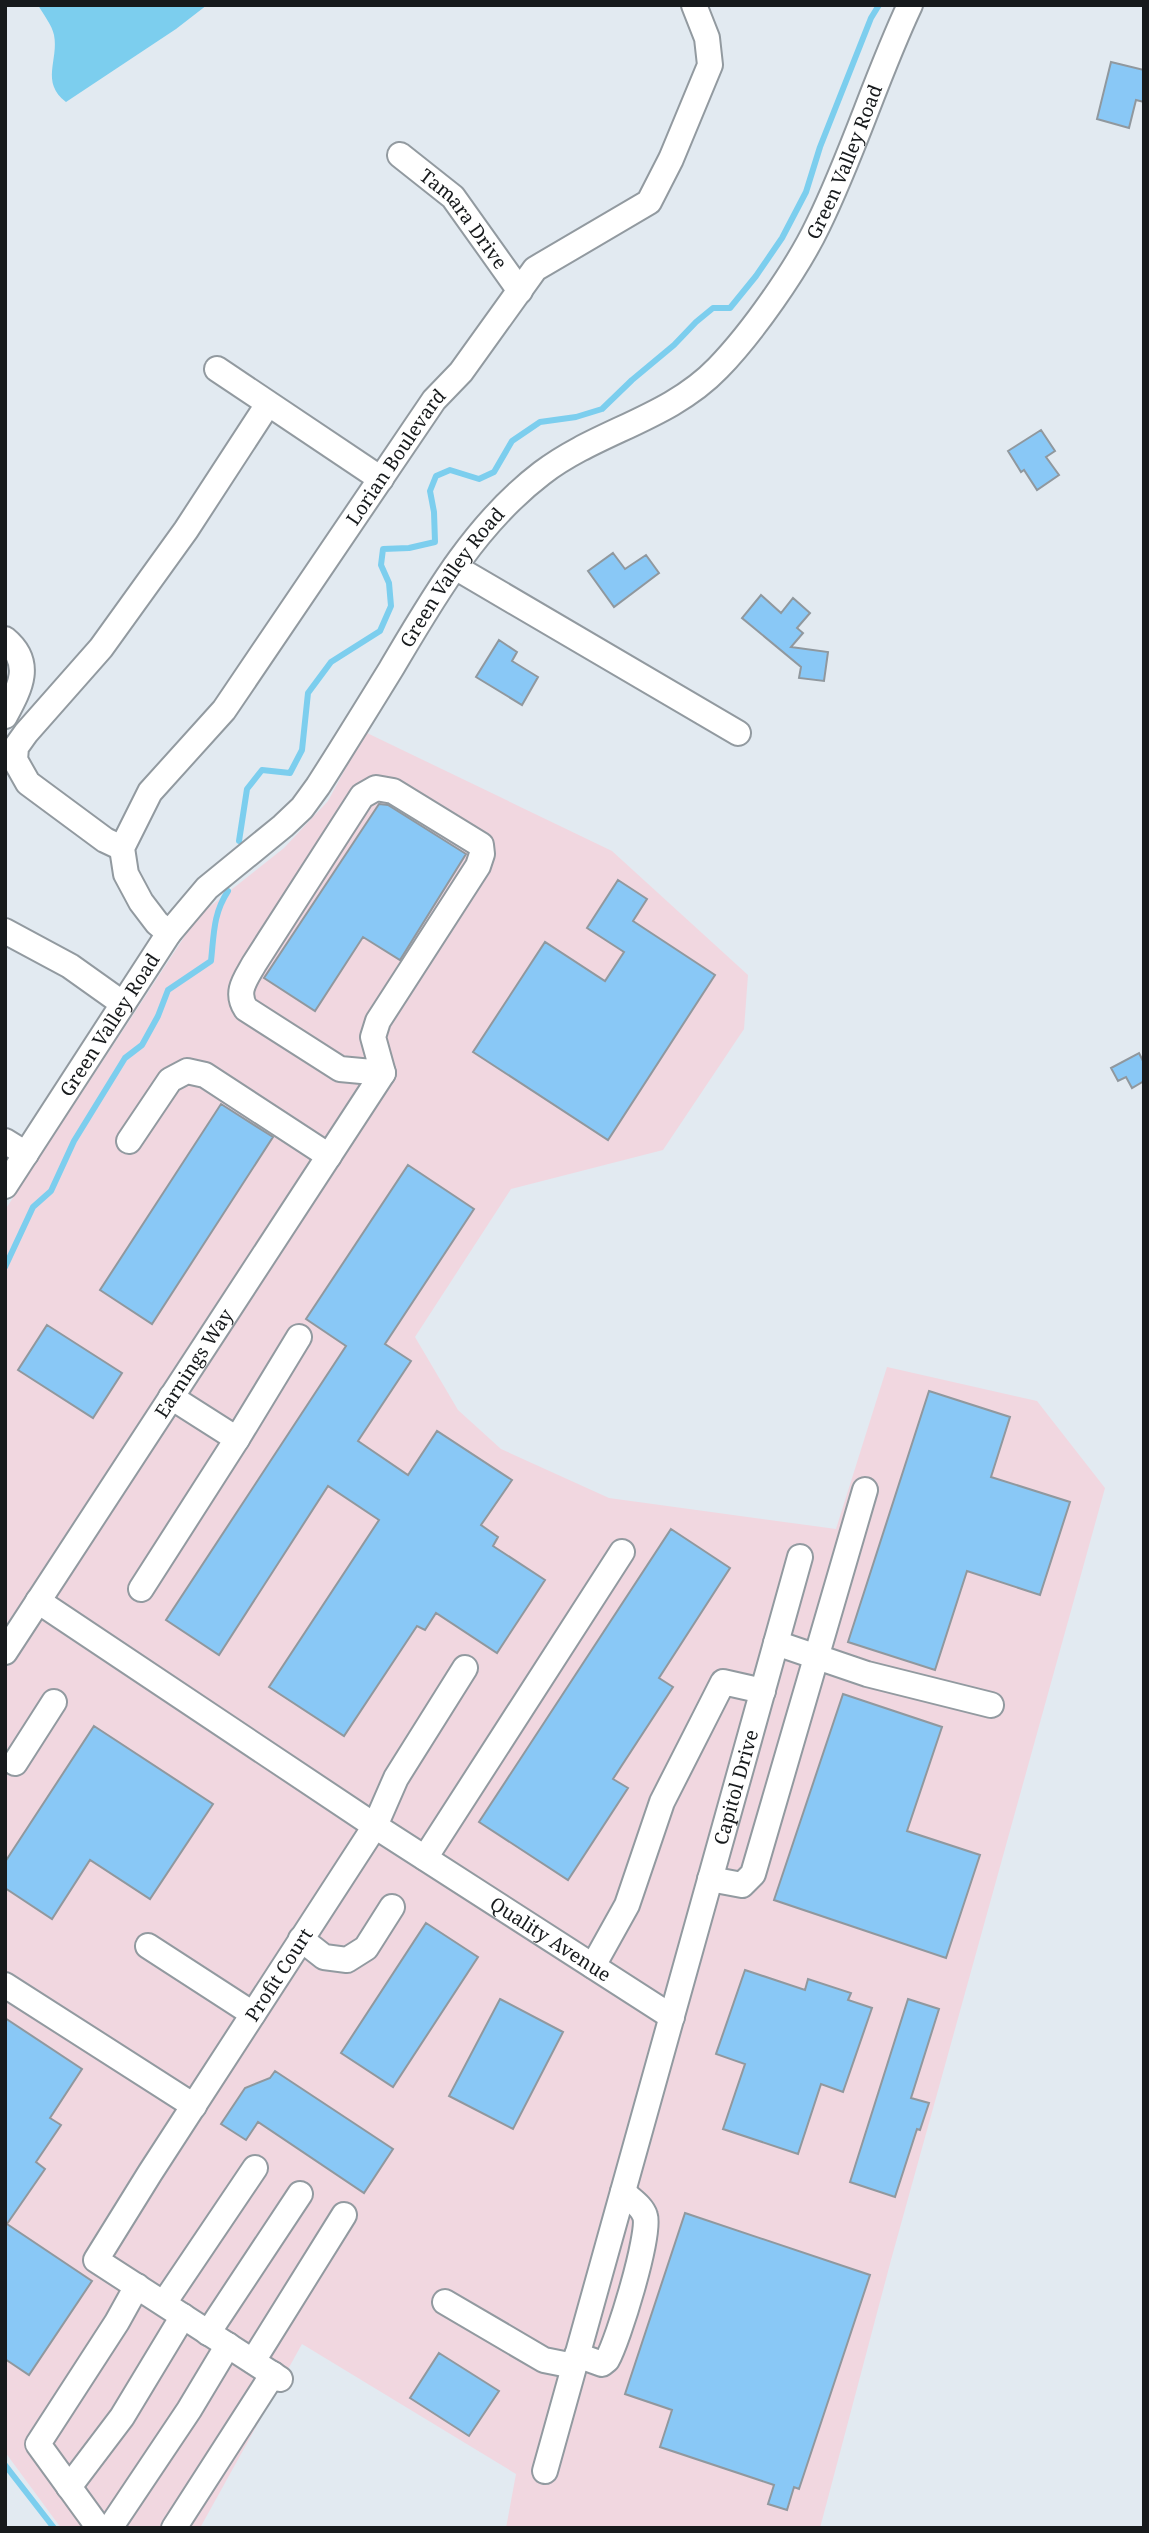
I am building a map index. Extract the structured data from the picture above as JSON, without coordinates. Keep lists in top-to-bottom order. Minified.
{"streets":{"street":["Green Valley Road","Tamara Drive","Lorian Boulevard","Earnings Way","Capitol Drive","Quality Avenue","Profit Court"]},"crossings":[["Tamara Drive","Lorian Boulevard"],["Earnings Way","Quality Avenue"],["Capitol Drive","Quality Avenue"],["Quality Avenue","Profit Court"]]}
